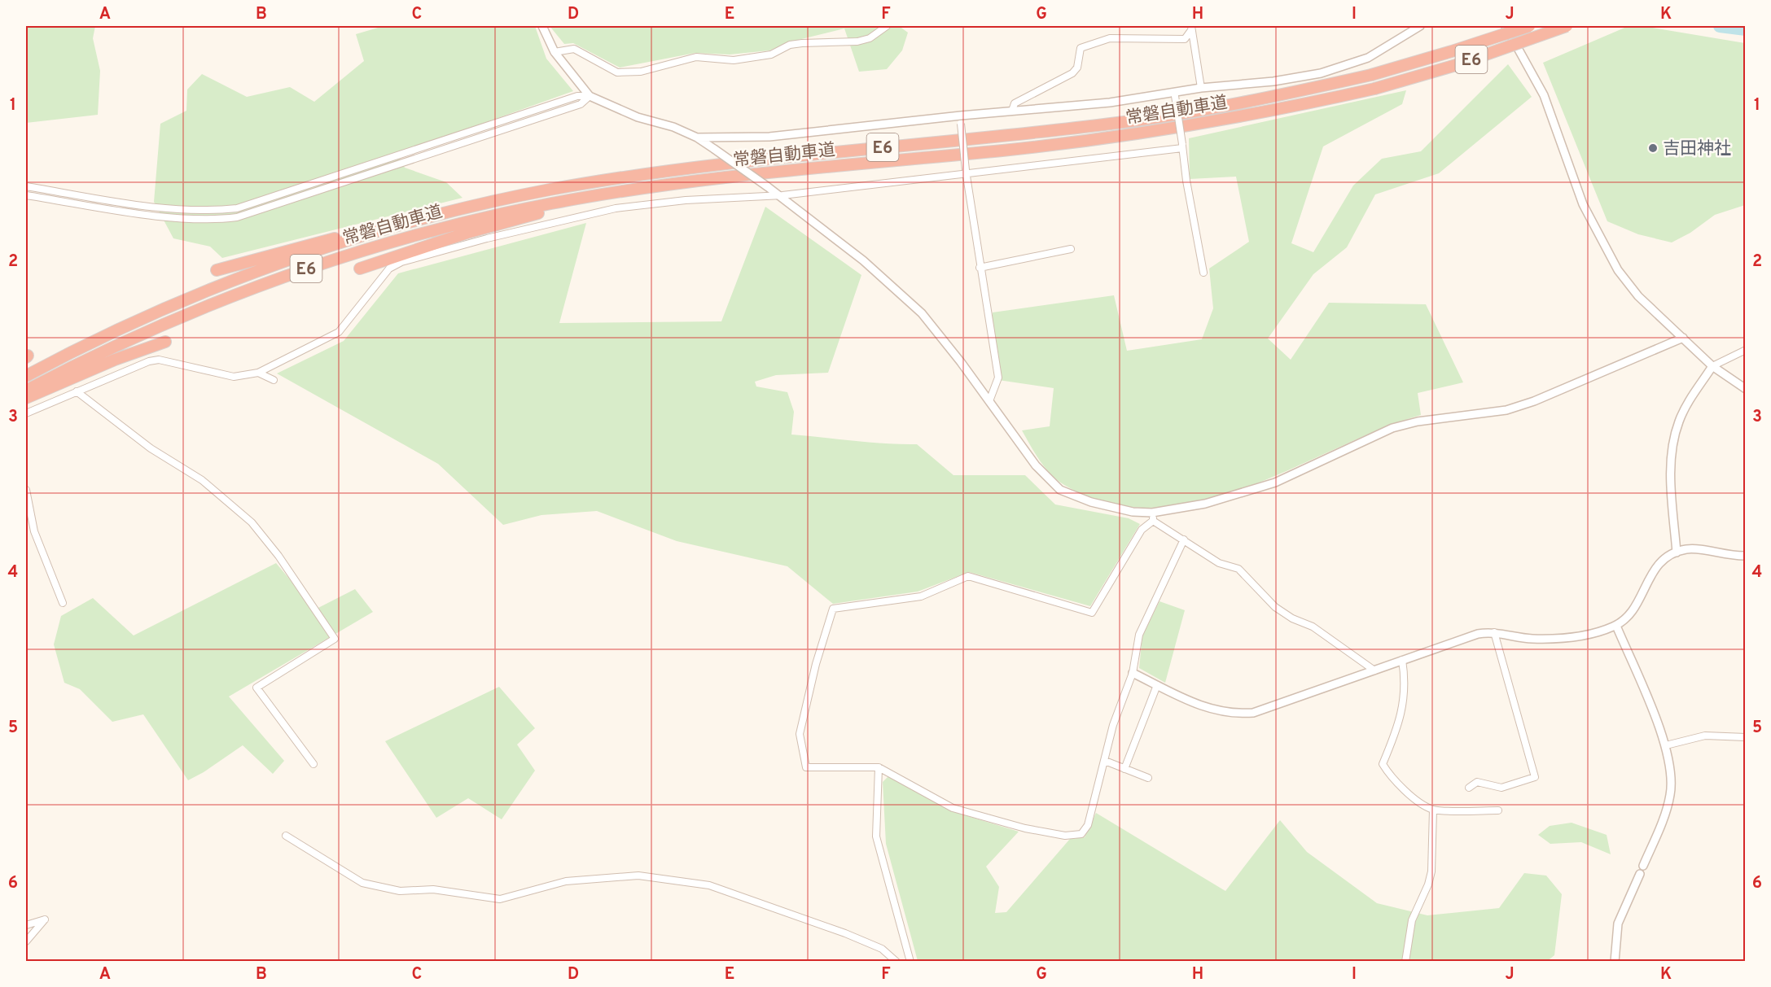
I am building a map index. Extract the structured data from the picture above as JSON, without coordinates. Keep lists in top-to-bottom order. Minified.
{"streets":{"highway":["E6","常磐自動車道"]},"places":["吉田神社"],"grid":{"columns":["A","B","C","D","E","F","G","H","I","J","K"],"rows":["1","2","3","4","5","6"]}}
